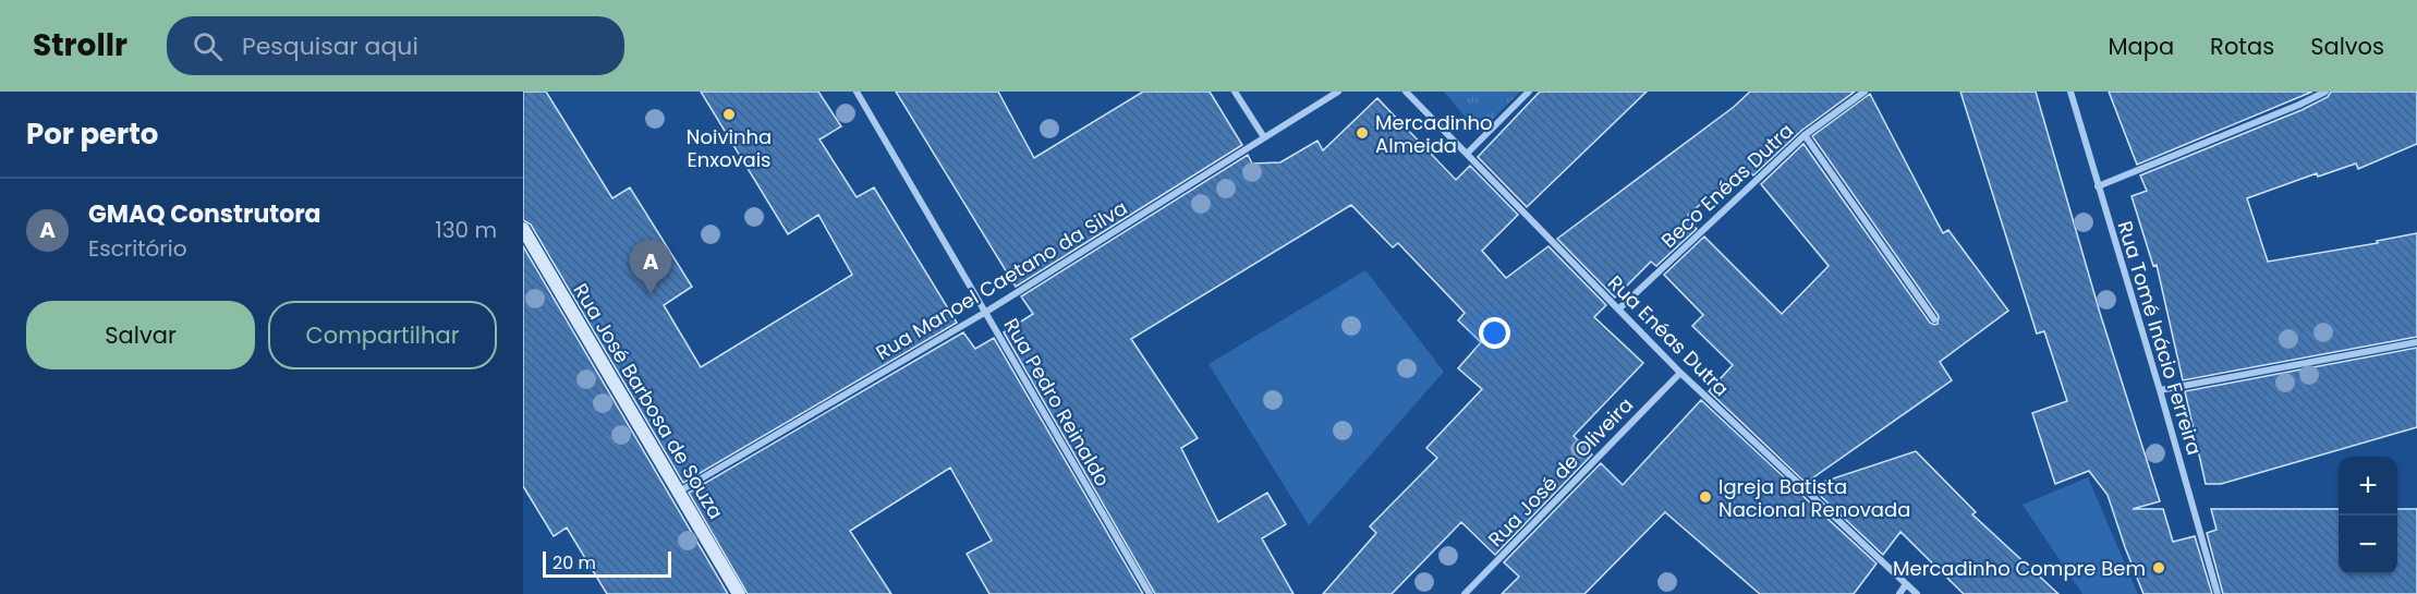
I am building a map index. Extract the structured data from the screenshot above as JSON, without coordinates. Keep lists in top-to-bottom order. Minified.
{"streets":{"street":["Beco Enéas Dutra","Rua Manoel Caetano da Silva","Rua Enéas Dutra","Rua Tomé Inácio Ferreira","Rua José Barbosa de Souza","Rua Pedro Reinaldo","Rua José de Oliveira"]},"crossings":[["Beco Enéas Dutra","Rua Enéas Dutra"],["Rua Manoel Caetano da Silva","Rua José Barbosa de Souza"],["Rua Manoel Caetano da Silva","Rua Pedro Reinaldo"],["Rua Enéas Dutra","Rua José de Oliveira"]],"places":["Noivinha Enxovais","Mercadinho Almeida","Igreja Batista Nacional Renovada","Mercadinho Compre Bem"],"scale_bar":"20 m","page":{"header":"Strollr","search":"Pesquisar aqui","nav":["Mapa","Rotas","Salvos"],"heading":"Por perto","list":[{"mark":"A","name":"GMAQ Construtora","note":"Escritório","value":"130 m"}],"pins":"A","buttons":["Salvar","Compartilhar"],"map_buttons":["+","−"],"scale":"20 m"}}
